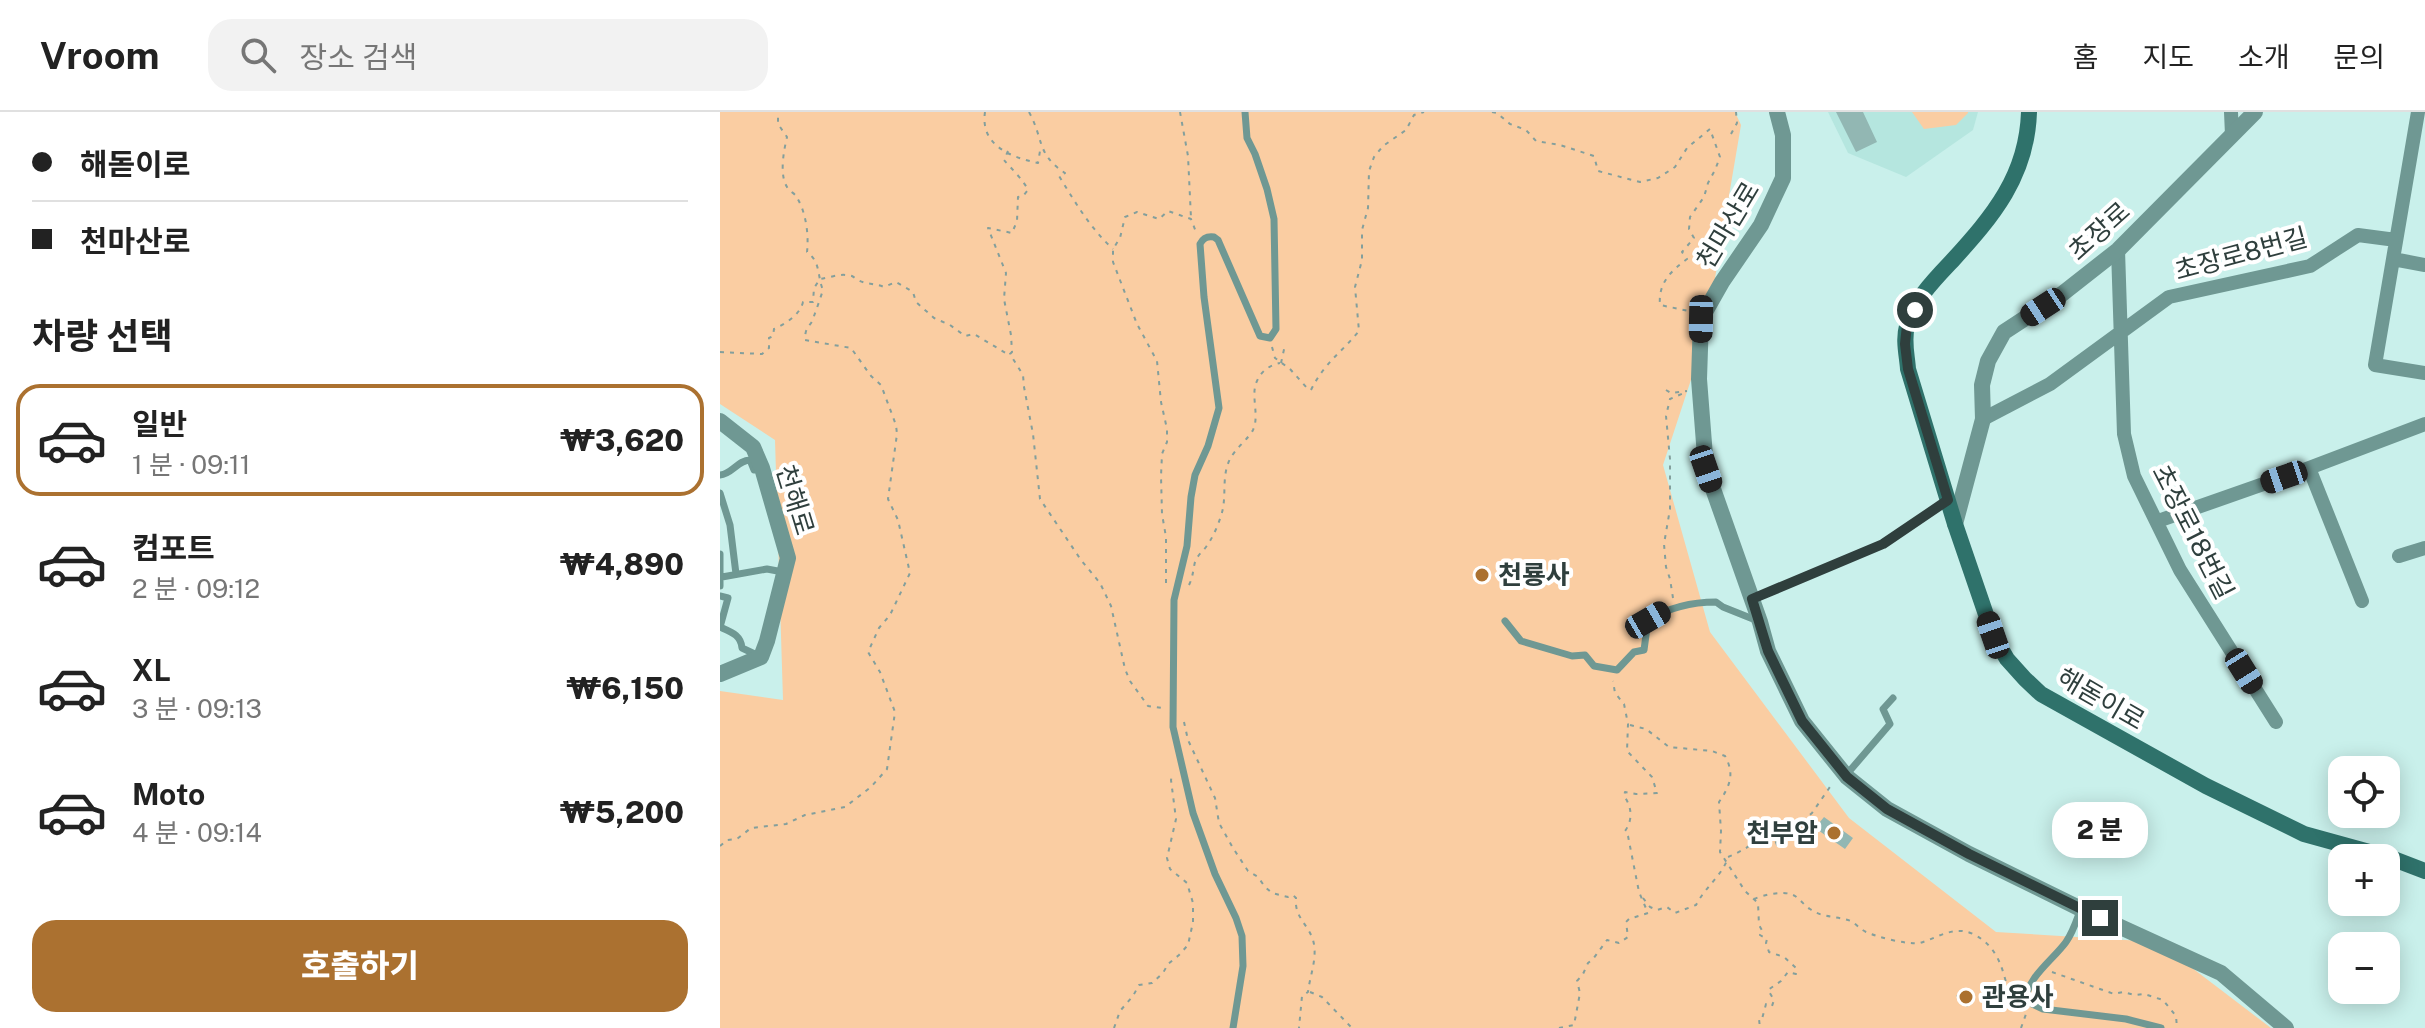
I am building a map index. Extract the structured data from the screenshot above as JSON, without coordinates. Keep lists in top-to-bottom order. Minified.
{"streets":{"main road":["해돋이로"],"street":["천마산로","초장로","초장로8번길","천해로","초장로18번길"]},"crossings":[["초장로","초장로8번길"],["초장로","초장로18번길"],["초장로","해돋이로"],["초장로8번길","초장로18번길"]],"places":["천룡사","천부암","관용사"],"page":{"header":"Vroom","search":"장소 검색","nav":["홈","지도","소개","문의"],"banner":["해돋이로","천마산로"],"heading":"차량 선택","list":[{"name":"일반","note":"1 분 · 09:11","value":"₩3,620"},{"name":"컴포트","note":"2 분 · 09:12","value":"₩4,890"},{"name":"XL","note":"3 분 · 09:13","value":"₩6,150"},{"name":"Moto","note":"4 분 · 09:14","value":"₩5,200"}],"map_buttons":["+","−"],"bubble":"2 분","buttons":"호출하기"}}
